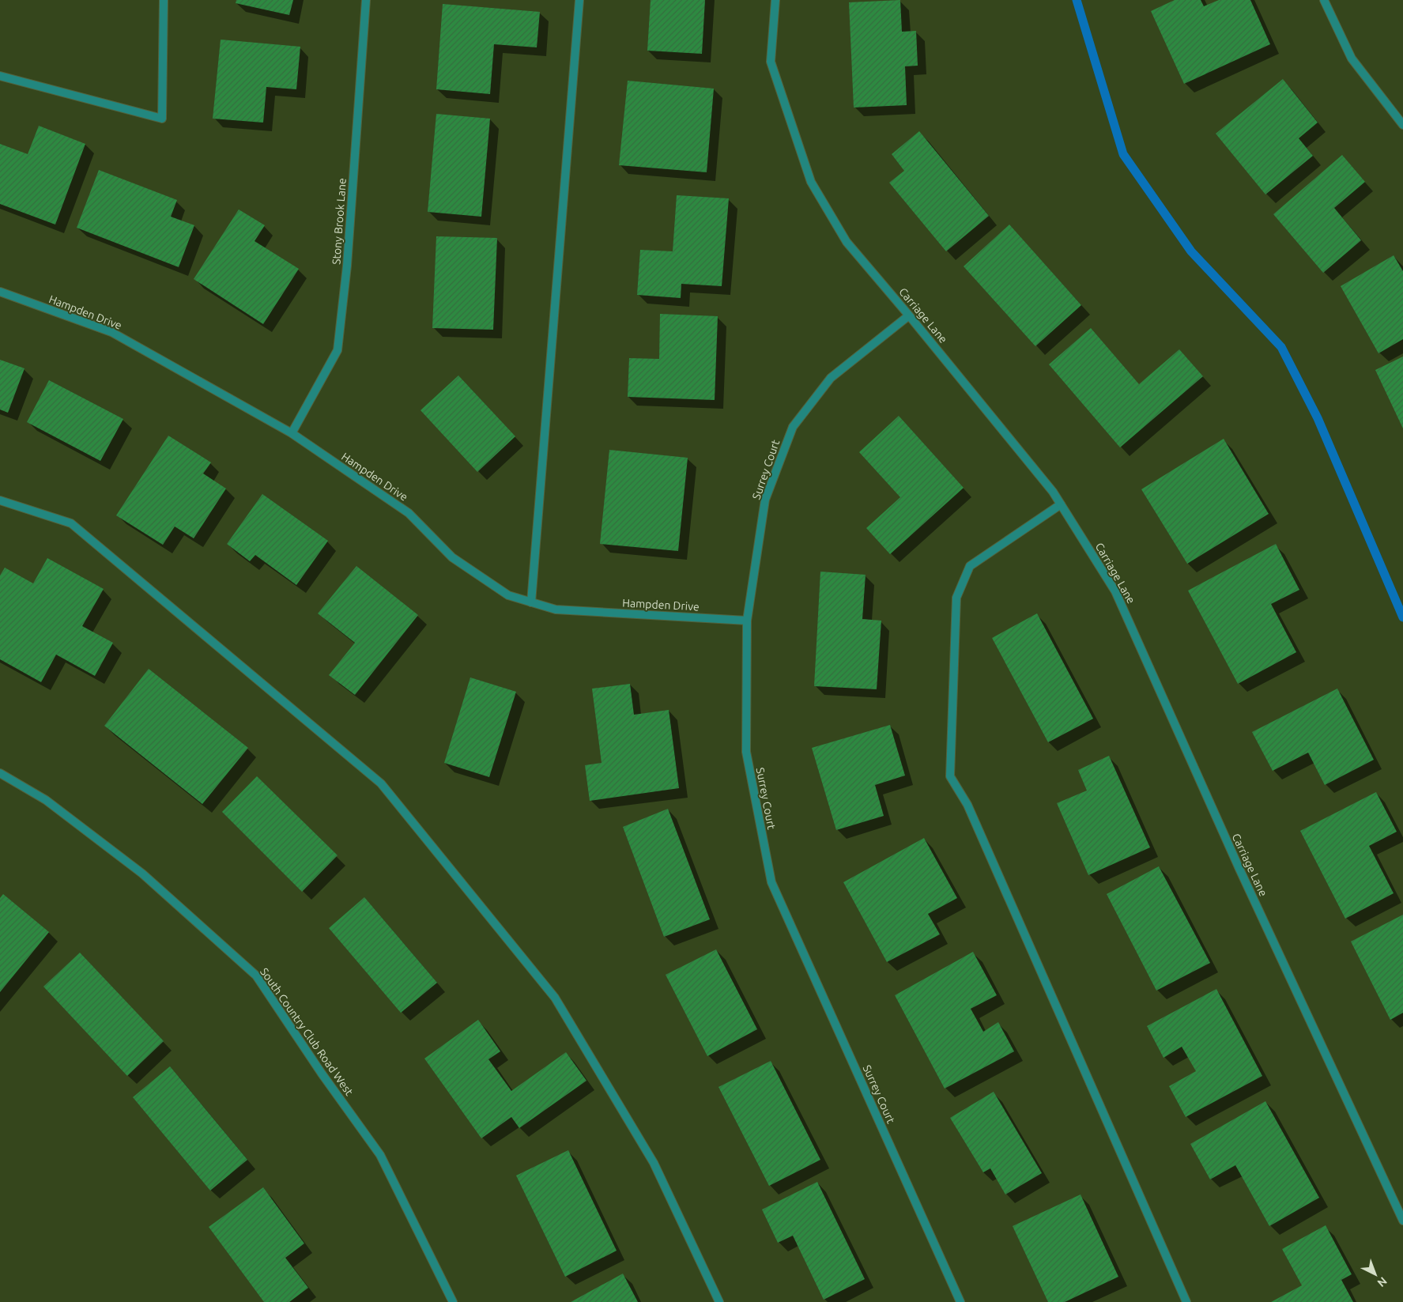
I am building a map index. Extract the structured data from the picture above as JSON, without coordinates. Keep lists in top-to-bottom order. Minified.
{"streets":{"street":["Stony Brook Lane","Hampden Drive","Carriage Lane","Surrey Court","South Country Club Road West"]},"crossings":[["Stony Brook Lane","Hampden Drive"],["Hampden Drive","Surrey Court"],["Carriage Lane","Surrey Court"]],"north":"bottom right"}
